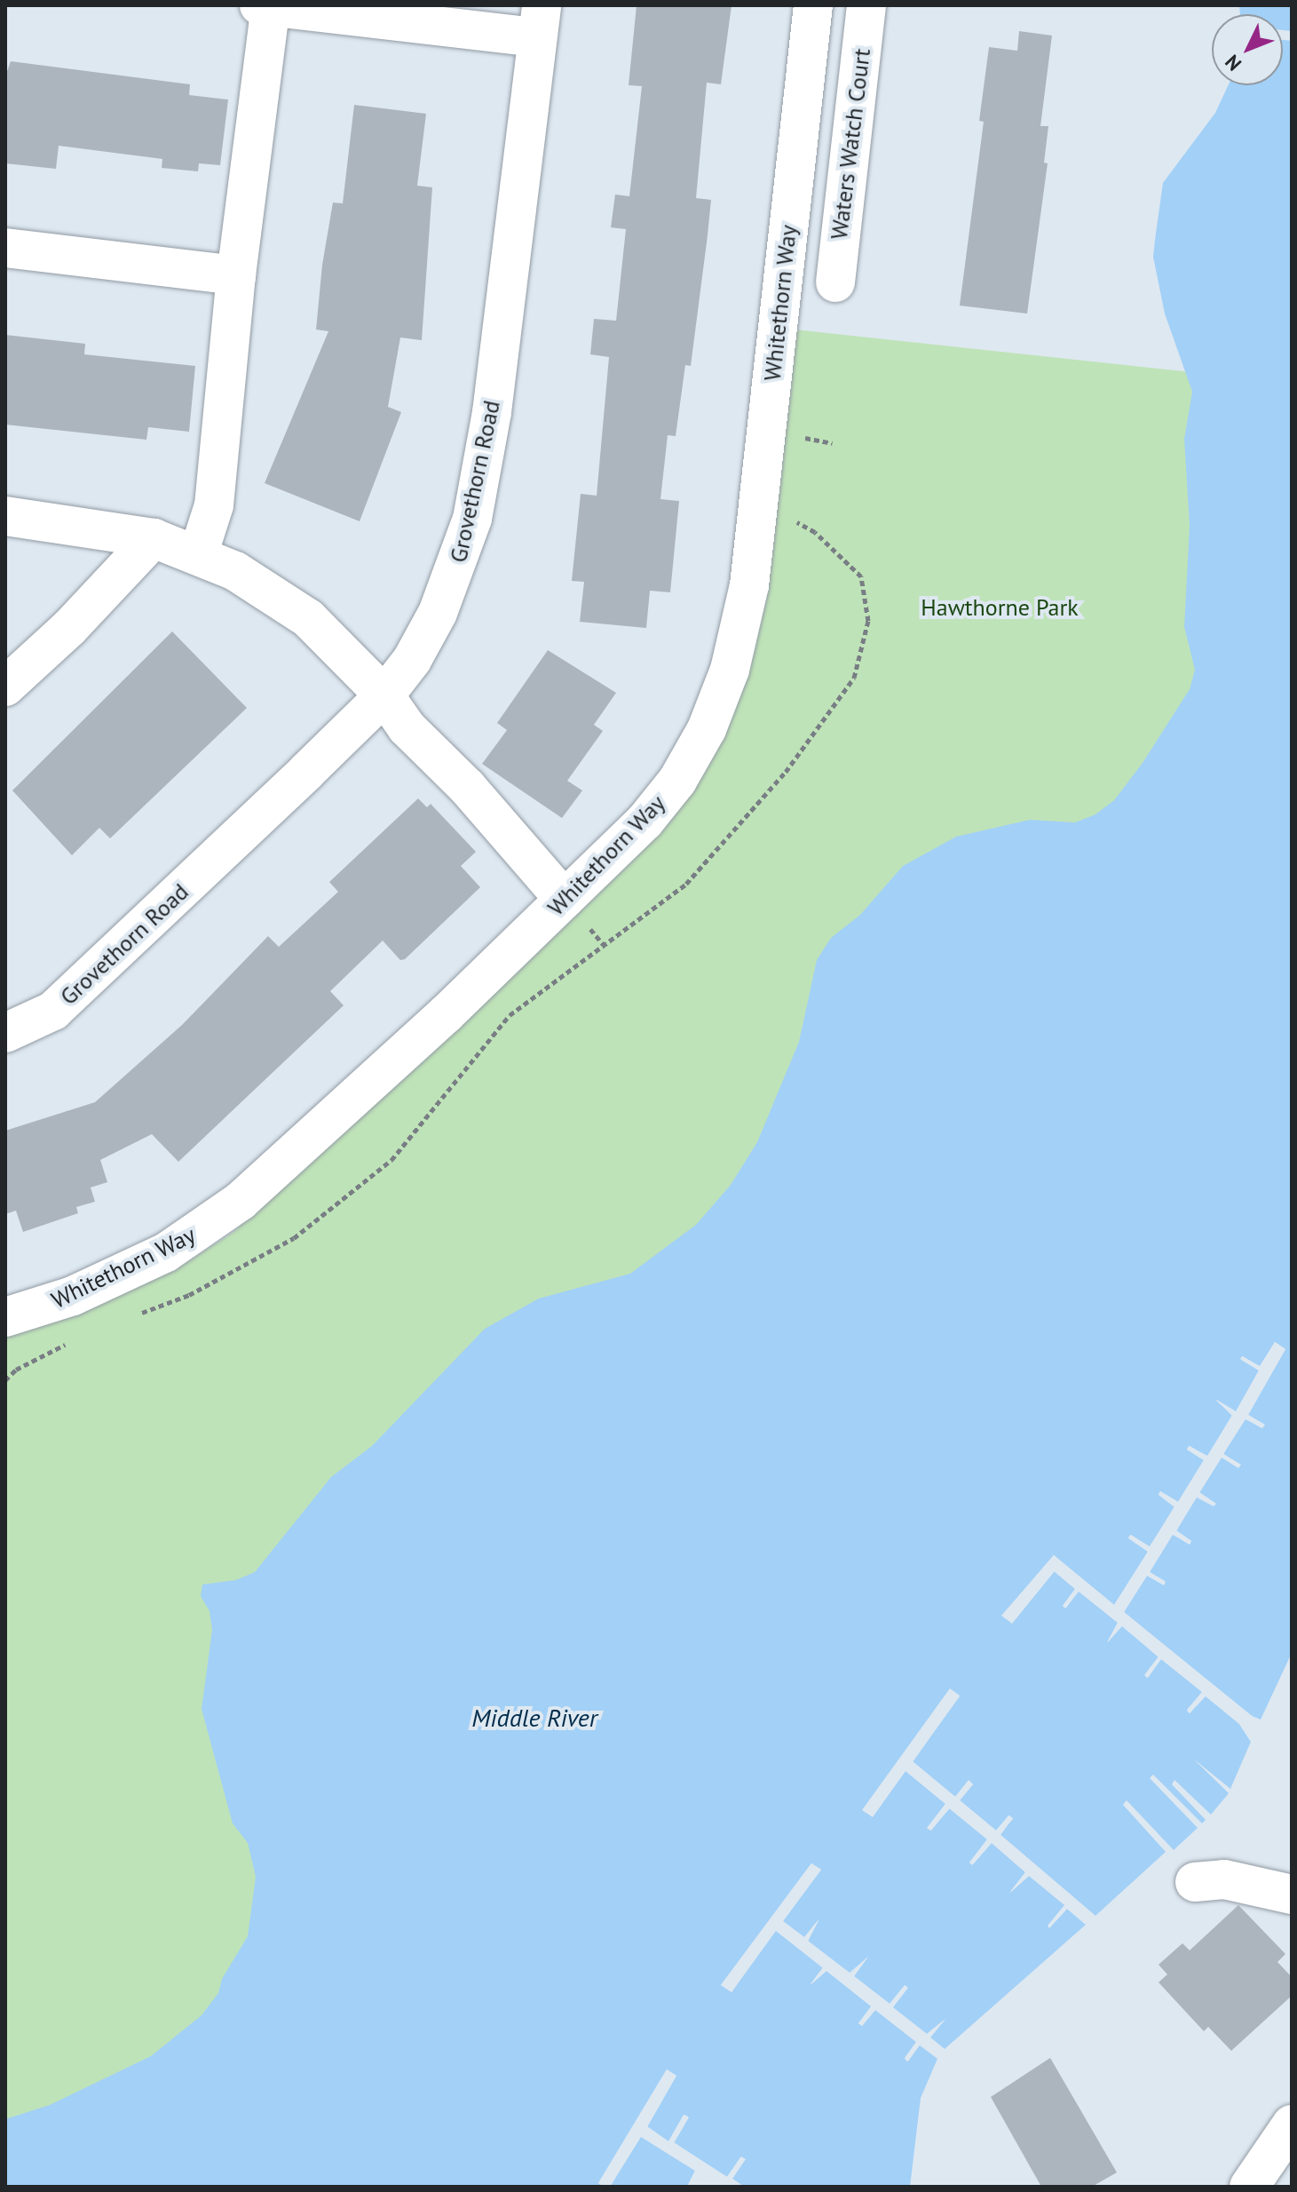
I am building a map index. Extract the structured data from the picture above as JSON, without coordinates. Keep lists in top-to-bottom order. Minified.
{"streets":{"street":["Waters Watch Court","Whitethorn Way","Grovethorn Road"]},"water":["Middle River"],"parks":["Hawthorne Park"],"north":"bottom left"}
